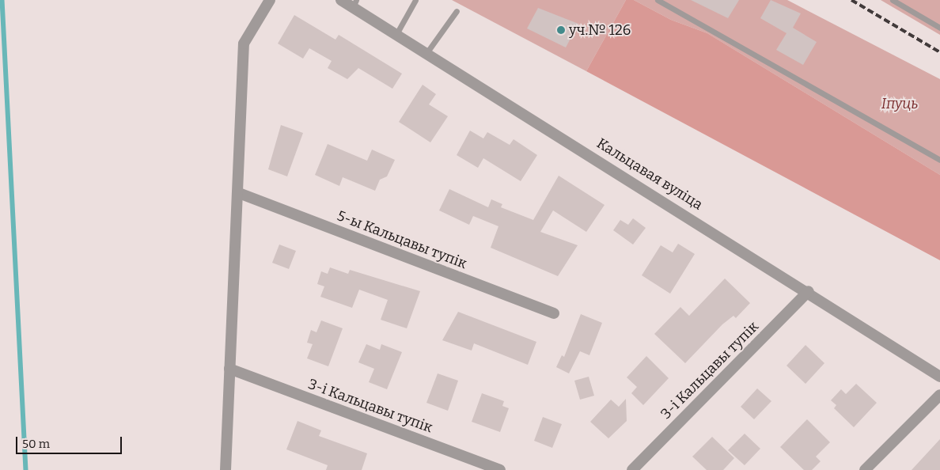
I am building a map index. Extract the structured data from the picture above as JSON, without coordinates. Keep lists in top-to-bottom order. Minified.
{"streets":{"street":["Кальцавая вуліца","5-ы Кальцавы тупік","3-і Кальцавы тупік"]},"crossings":[["Кальцавая вуліца","3-і Кальцавы тупік"]],"parks":["Іпуць"],"places":["уч.№ 126"],"scale_bar":"50 m"}
